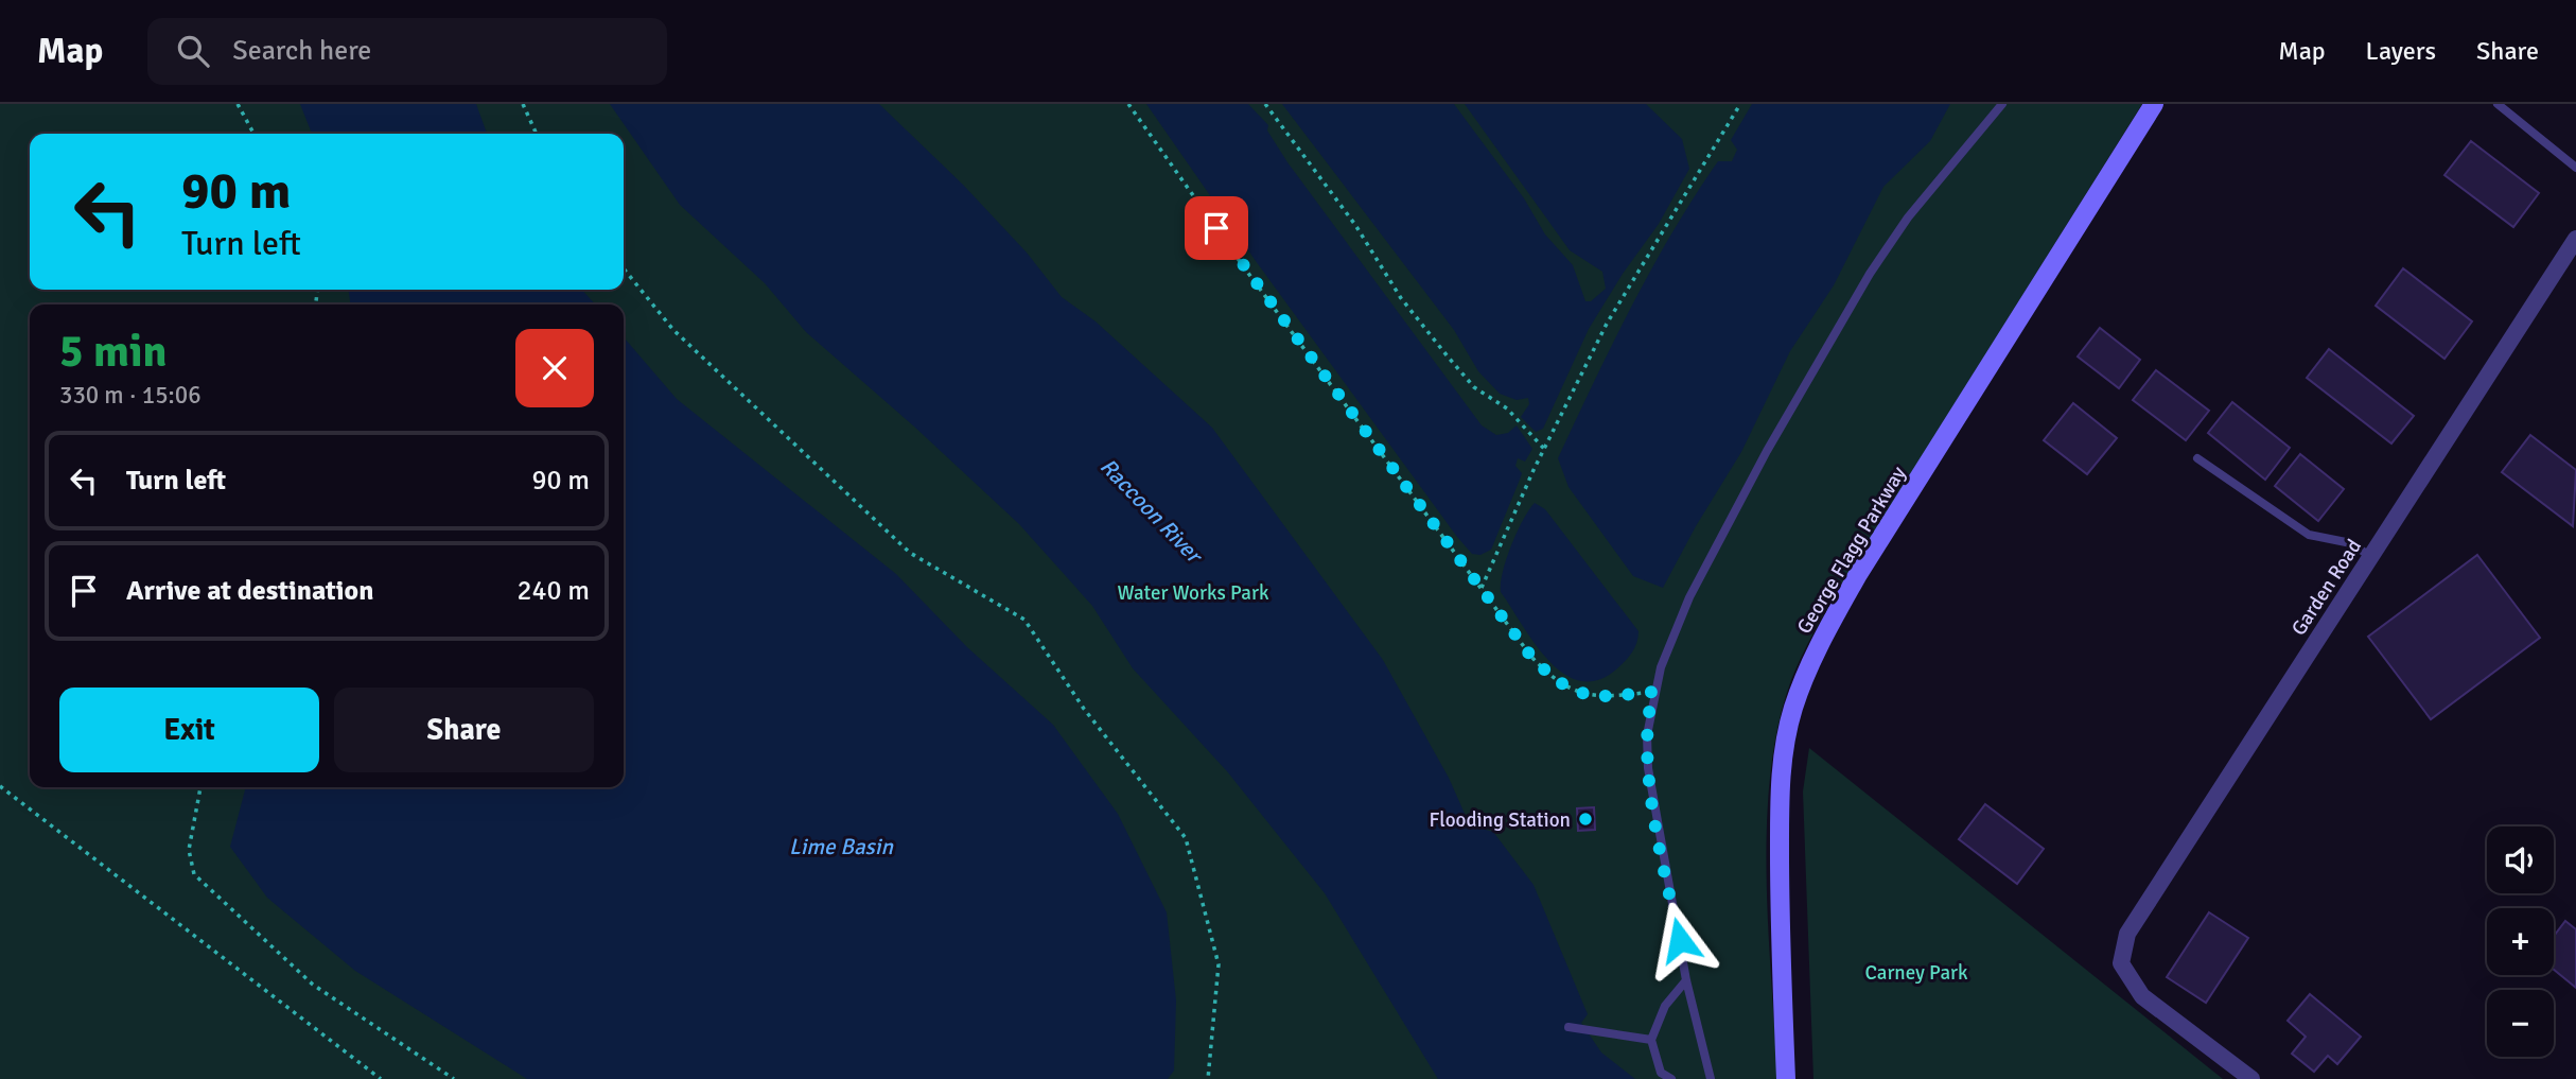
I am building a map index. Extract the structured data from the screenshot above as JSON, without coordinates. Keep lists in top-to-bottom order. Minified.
{"streets":{"street":["George Flagg Parkway","Garden Road"]},"water":["Raccoon River","Lime Basin"],"parks":["Water Works Park","Carney Park"],"places":["Flooding Station"],"page":{"header":"Map","search":"Search here","nav":["Map","Layers","Share"],"turn":["90 m","Turn left"],"heading":["5 min","330 m · 15:06"],"list":[{"name":"Turn left","value":"90 m"},{"name":"Arrive at destination","value":"240 m"}],"buttons":["Exit","Share"],"map_buttons":["+","−"]}}
